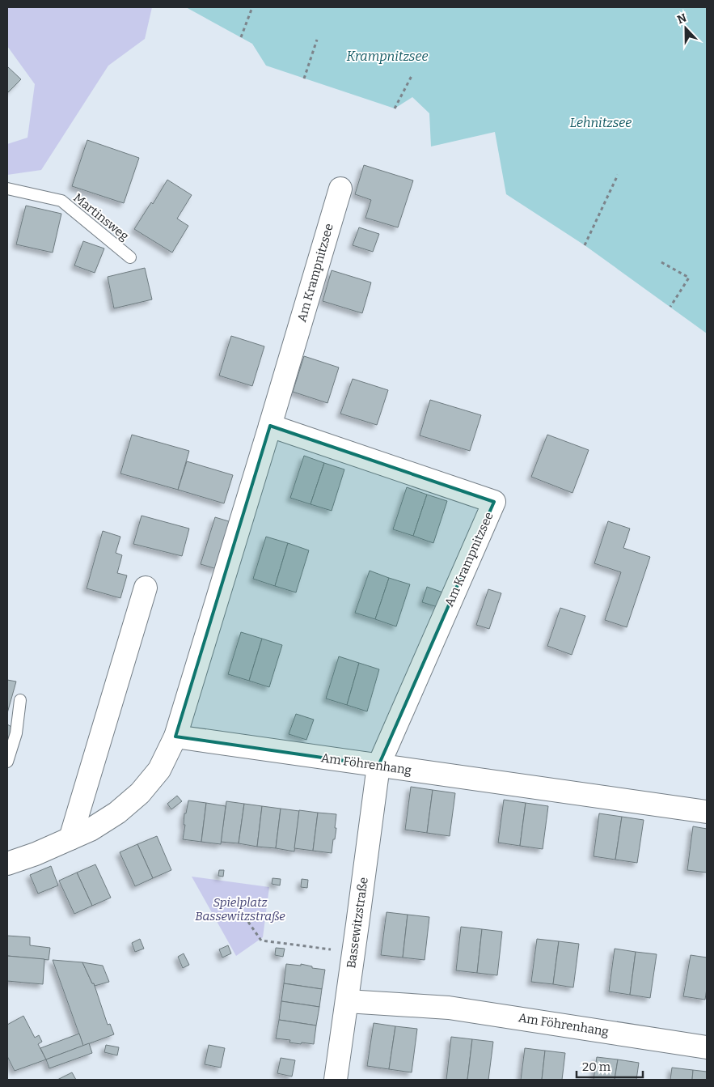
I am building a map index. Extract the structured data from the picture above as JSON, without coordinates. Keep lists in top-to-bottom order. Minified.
{"streets":{"street":["Am Krampnitzsee","Am Föhrenhang","Bassewitzstraße"],"lane":["Martinsweg"]},"crossings":[["Am Krampnitzsee","Am Föhrenhang"],["Am Krampnitzsee","Bassewitzstraße"],["Am Föhrenhang","Bassewitzstraße"]],"water":["Krampnitzsee","Lehnitzsee"],"parks":["Spielplatz Bassewitzstraße"],"scale_bar":"20 m","north":"top"}
